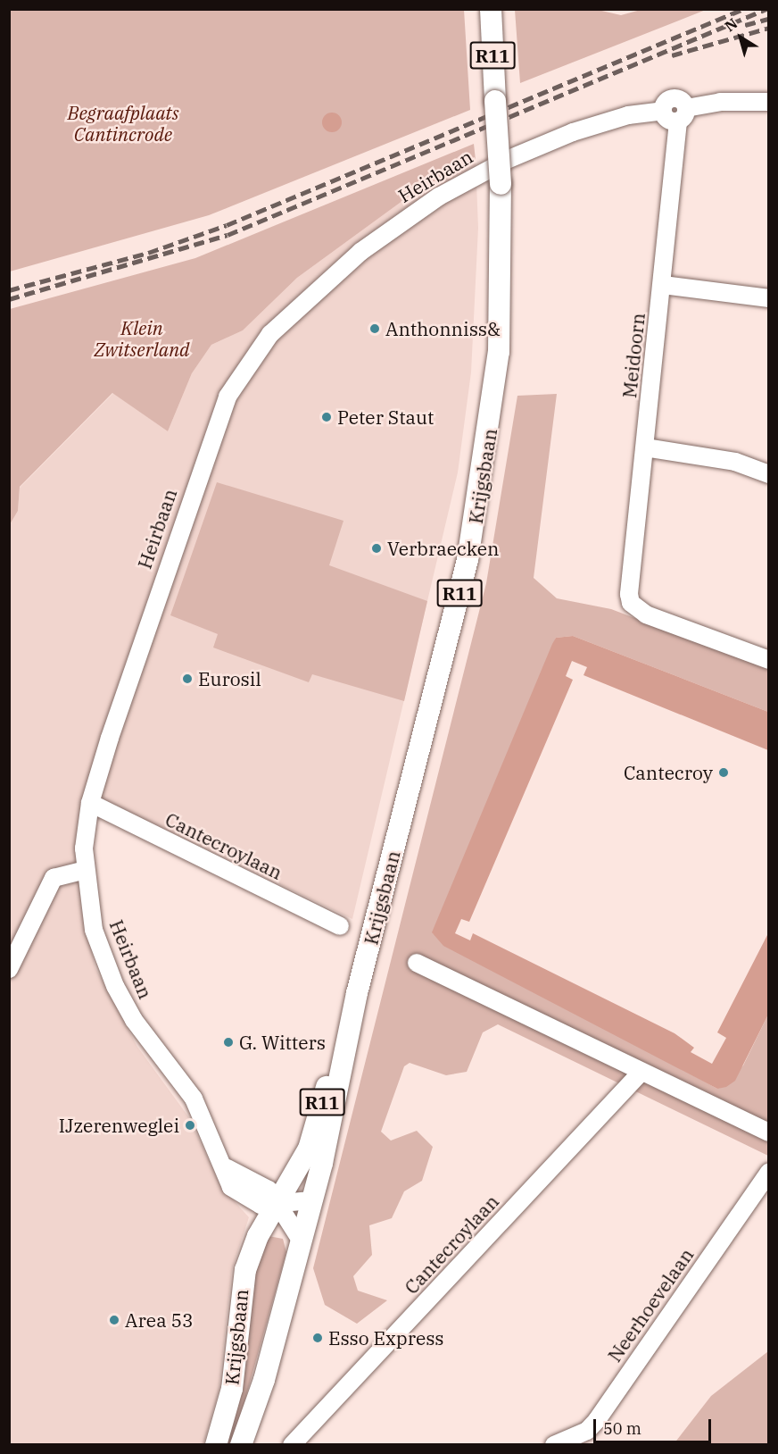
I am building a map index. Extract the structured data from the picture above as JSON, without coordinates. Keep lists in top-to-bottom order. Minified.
{"streets":{"main road":["R11","Krijgsbaan"],"street":["Heirbaan","Meidoorn","Cantecroylaan","Neerhoevelaan"]},"crossings":[["Heirbaan","Meidoorn"],["Heirbaan","Krijgsbaan"],["Heirbaan","Cantecroylaan"]],"parks":["Begraafplaats Cantincrode","Klein Zwitserland"],"places":["Anthonniss&","Peter Staut","Verbraecken","Eurosil","Cantecroy","G. Witters","IJzerenweglei","Area 53","Esso Express"],"scale_bar":"50 m","north":"top left"}
